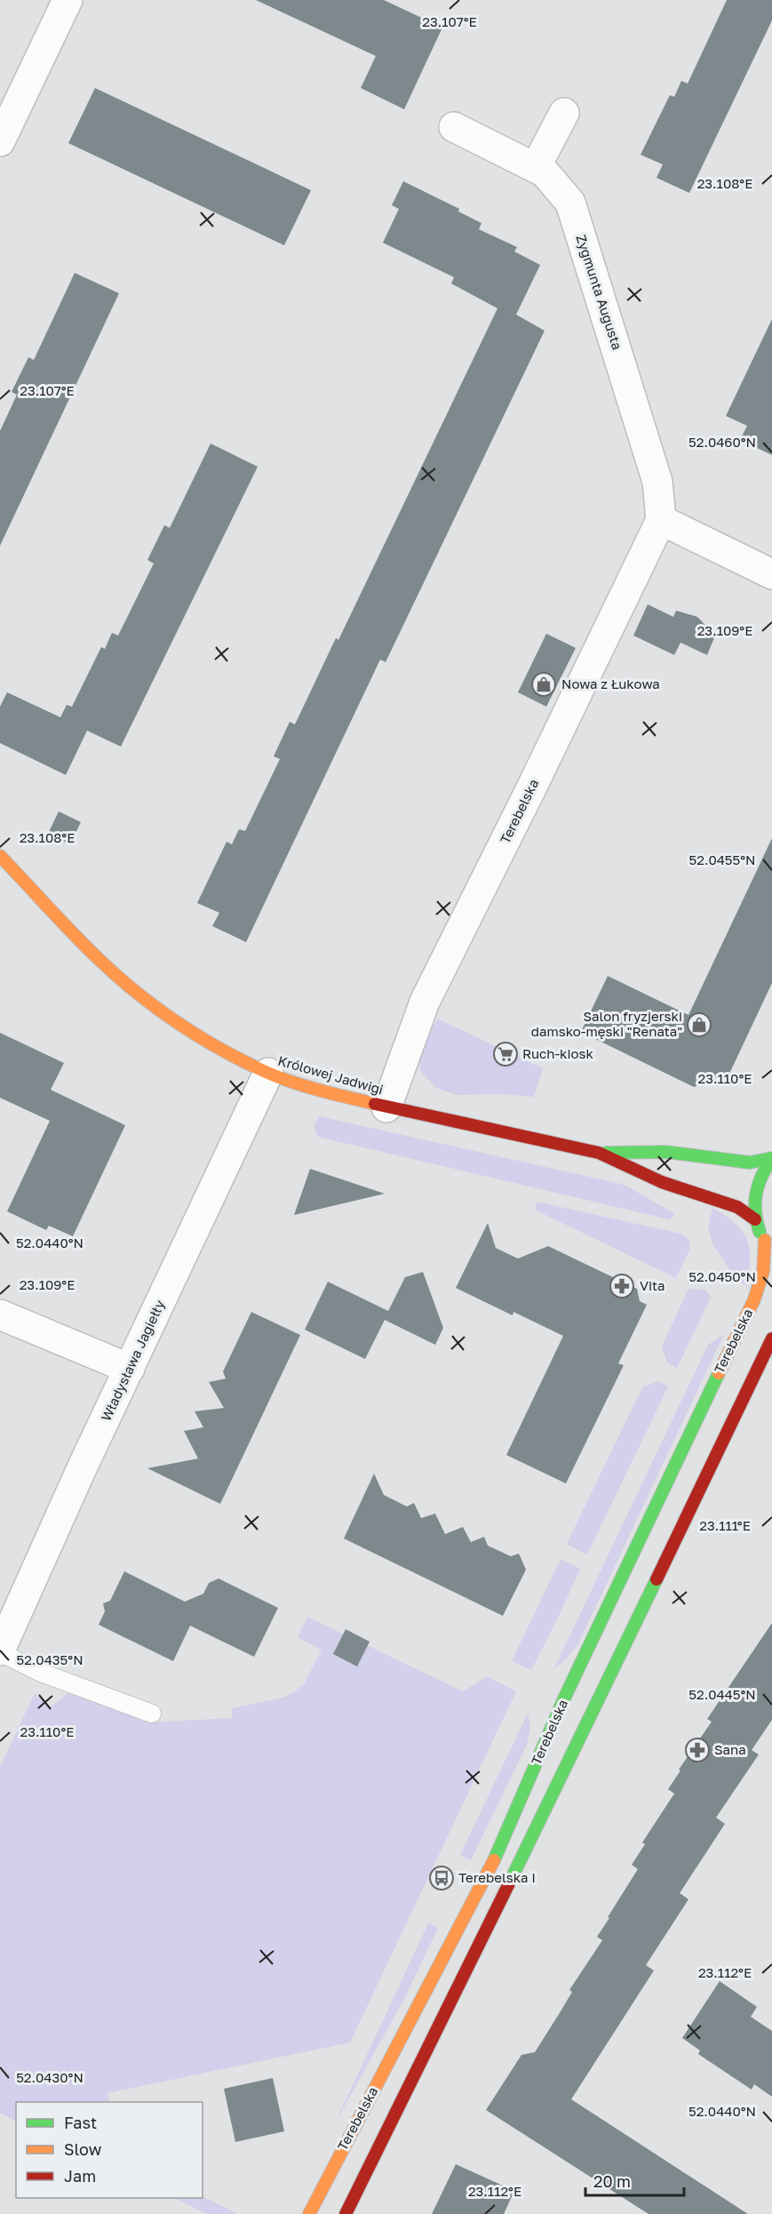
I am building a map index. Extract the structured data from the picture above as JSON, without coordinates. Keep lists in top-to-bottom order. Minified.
{"streets":{"street":["Zygmunta Augusta","Terebelska","Królowej Jadwigi","Władysława Jagiełły"]},"crossings":[["Zygmunta Augusta","Terebelska"],["Terebelska","Królowej Jadwigi"],["Królowej Jadwigi","Władysława Jagiełły"]],"places":{"shop":["Nowa z Łukowa","Salon fryzjerski damsko-męski \"Renata\""],"supermarket":["Ruch-kiosk"],"pharmacy":["Vita","Sana"],"bus stop":["Terebelska I"]},"legend":["Fast","Slow","Jam"],"scale_bar":"20 m","coordinates":["23.107°E","23.108°E","52.0460°N","23.109°E","52.0455°N","23.110°E","52.0440°N","52.0450°N","23.111°E","52.0435°N","52.0445°N","23.112°E","52.0430°N"]}
